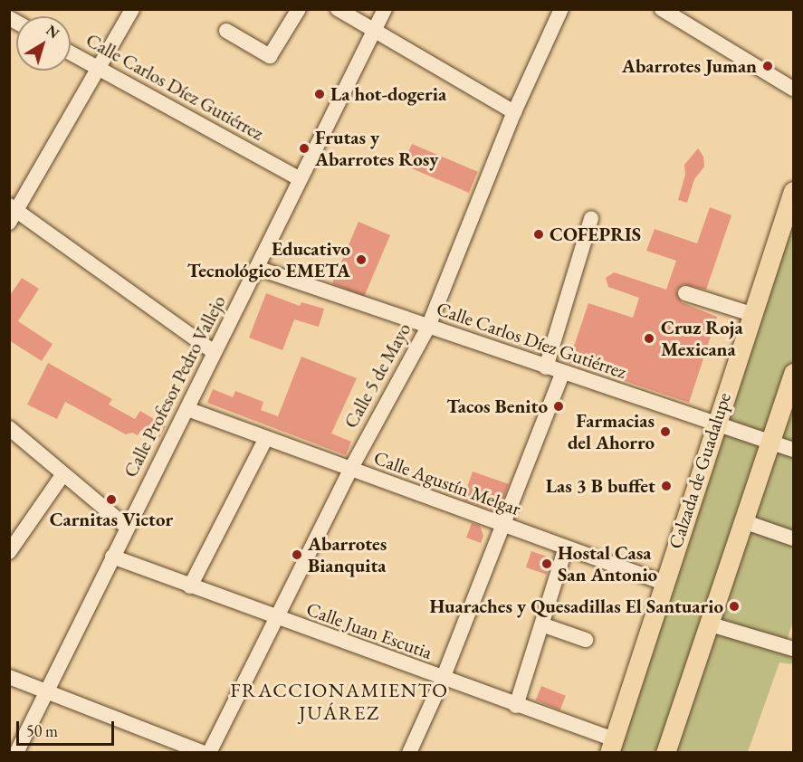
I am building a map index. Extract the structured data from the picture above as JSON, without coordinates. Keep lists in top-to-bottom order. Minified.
{"streets":{"main road":["Calzada de Guadalupe"],"street":["Calle Carlos Díez Gutiérrez","Calle 5 de Mayo","Calle Profesor Pedro Vallejo","Calle Agustín Melgar","Calle Juan Escutia"]},"crossings":[["Calle Carlos Díez Gutiérrez","Calle 5 de Mayo"],["Calle Carlos Díez Gutiérrez","Calle Profesor Pedro Vallejo"],["Calle Carlos Díez Gutiérrez","Calzada de Guadalupe"],["Calle 5 de Mayo","Calle Agustín Melgar"],["Calle 5 de Mayo","Calle Juan Escutia"],["Calle Profesor Pedro Vallejo","Calle Agustín Melgar"],["Calle Profesor Pedro Vallejo","Calle Juan Escutia"],["Calzada de Guadalupe","Calle Agustín Melgar"],["Calzada de Guadalupe","Calle Juan Escutia"]],"districts":["FRACCIONAMIENTO JUÁREZ"],"places":["Abarrotes Juman","La hot-dogeria","Frutas y Abarrotes Rosy","COFEPRIS","Educativo Tecnológico EMETA","Cruz Roja Mexicana","Tacos Benito","Farmacias del Ahorro","Las 3 B buffet","Carnitas Victor","Abarrotes Bianquita","Hostal Casa San Antonio","Huaraches y Quesadillas El Santuario"],"scale_bar":"50 m","north":"top right"}
